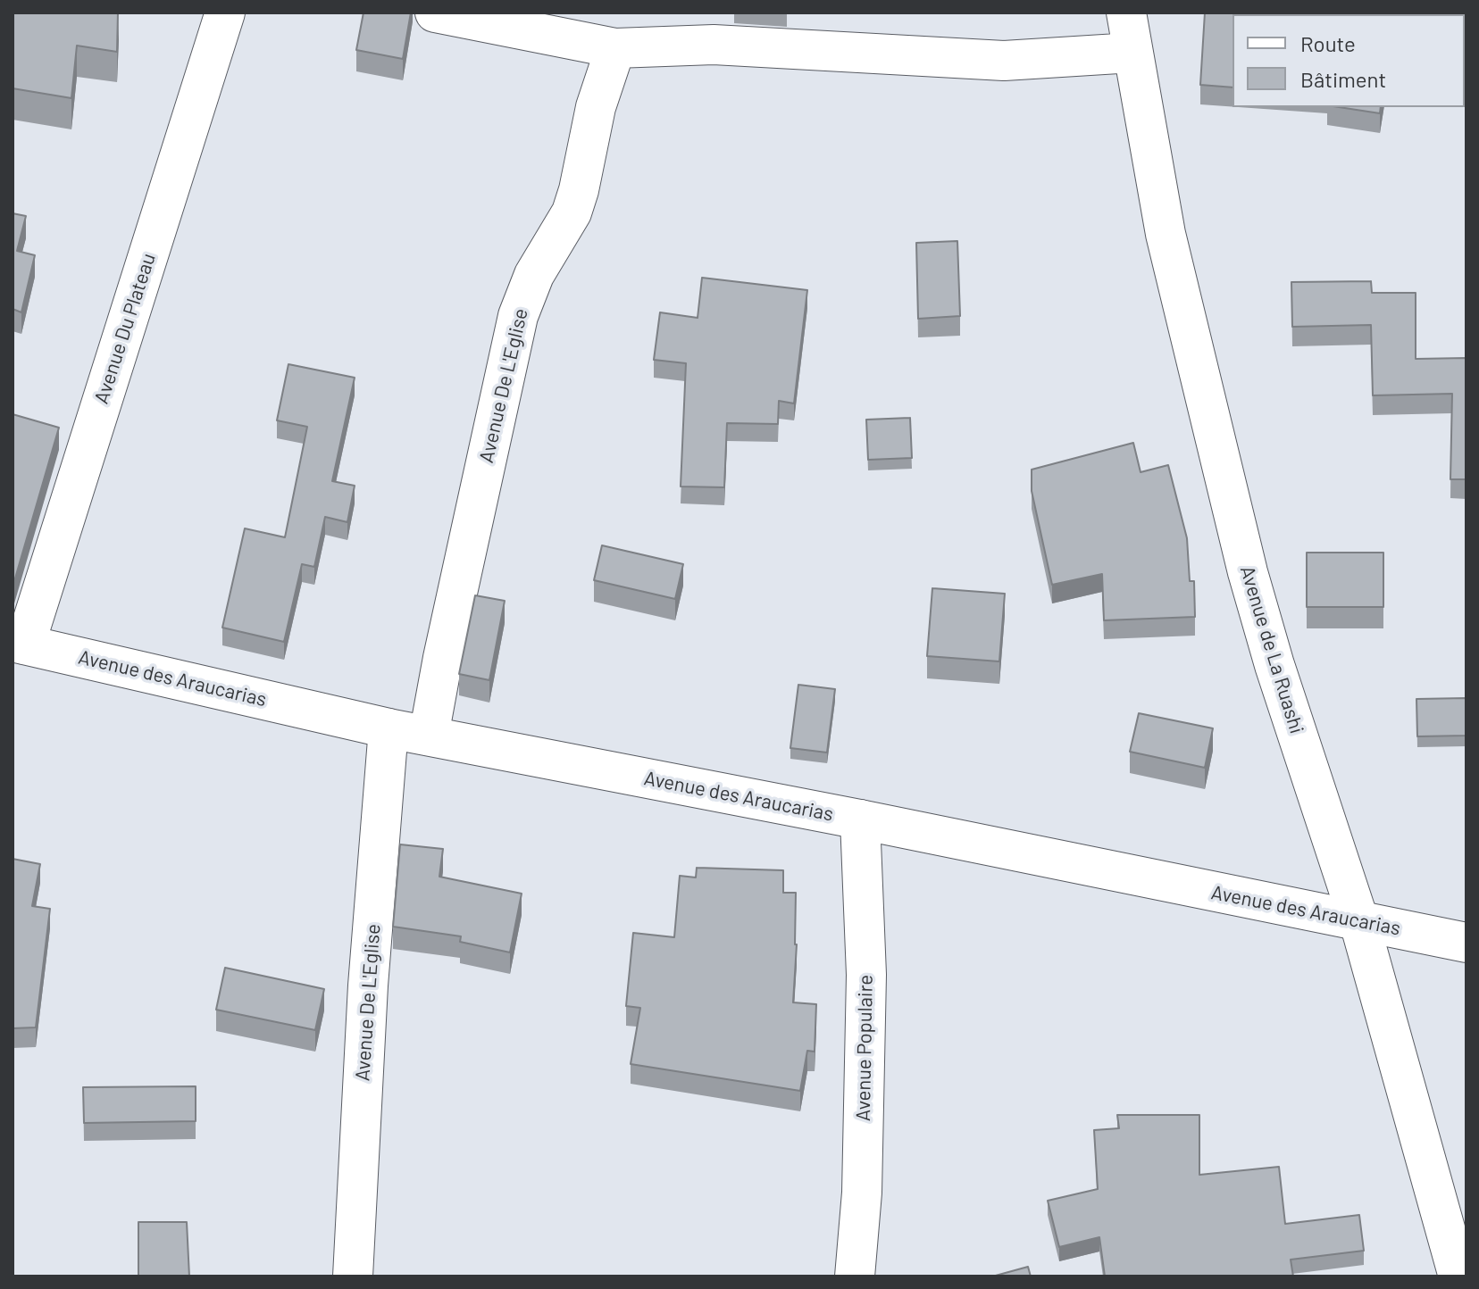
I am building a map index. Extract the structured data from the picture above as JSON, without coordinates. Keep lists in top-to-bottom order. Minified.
{"streets":{"street":["Avenue Du Plateau","Avenue De L'Eglise","Avenue de La Ruashi","Avenue des Araucarias","Avenue Populaire"]},"crossings":[["Avenue Du Plateau","Avenue des Araucarias"],["Avenue De L'Eglise","Avenue des Araucarias"],["Avenue de La Ruashi","Avenue des Araucarias"],["Avenue des Araucarias","Avenue Populaire"]],"legend":["Route","Bâtiment"]}
